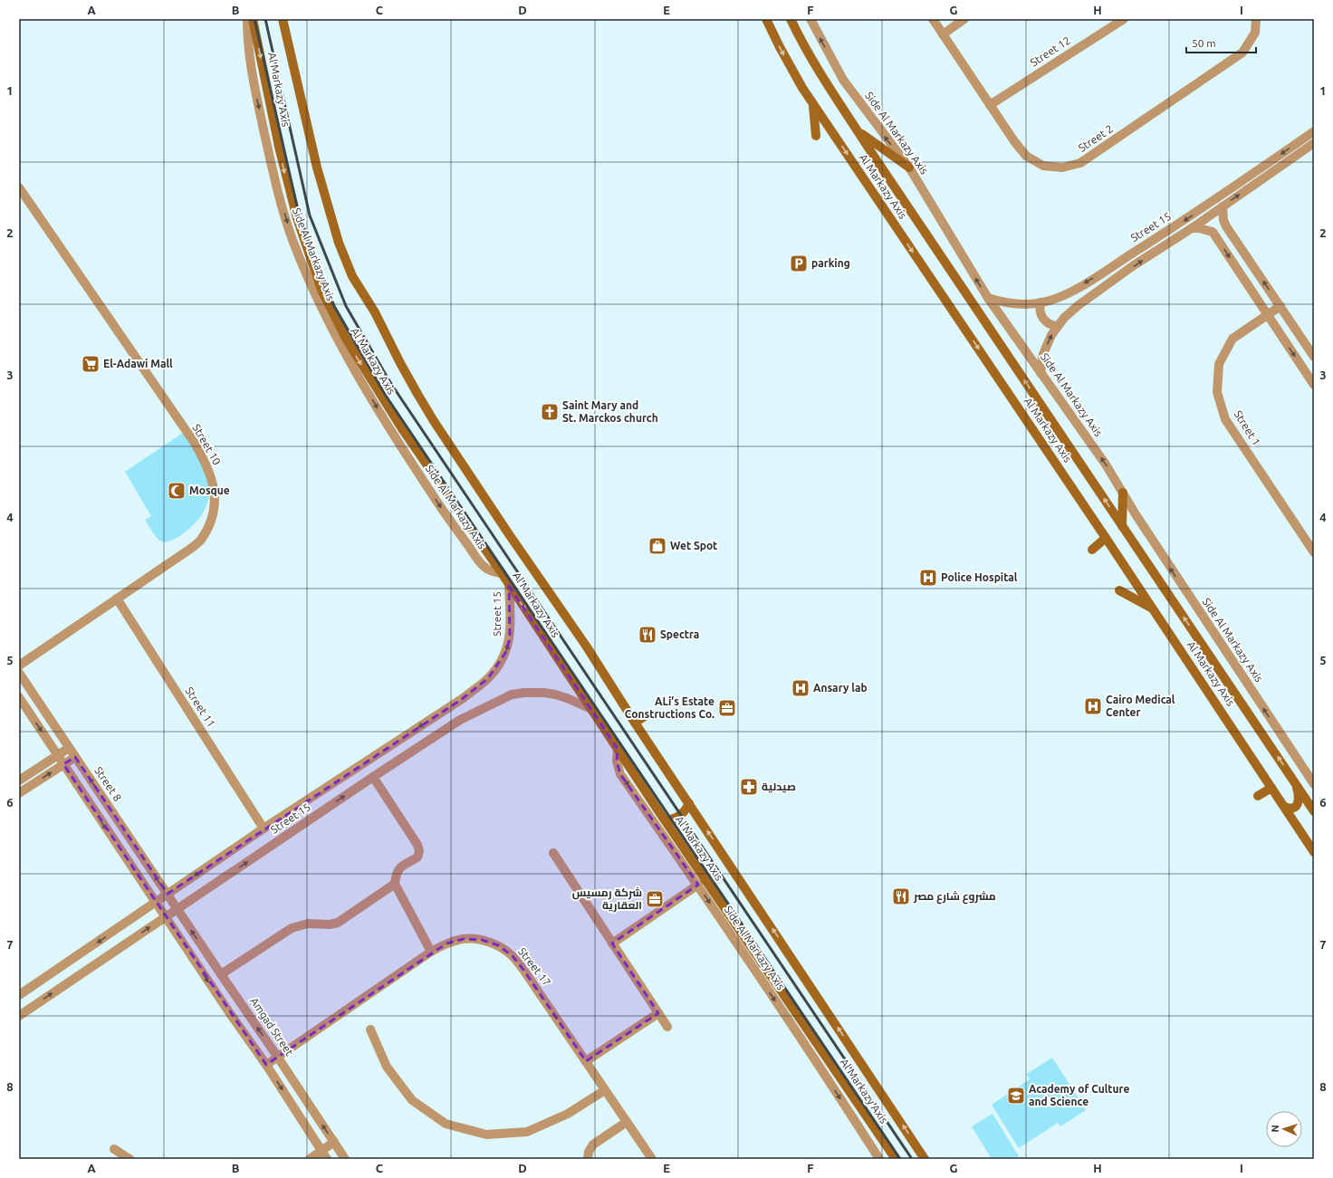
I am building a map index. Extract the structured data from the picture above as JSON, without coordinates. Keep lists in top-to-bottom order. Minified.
{"streets":{"main road":["Al Markazy Axis"],"street":["Street 12","Side Al Markazy Axis","Street 2","Street 15","Street 1","Street 10","Street 11","Street 8","Street 17","Amgad Street"]},"crossings":[["Street 12","Street 2"],["Al Markazy Axis","Side Al Markazy Axis"],["Al Markazy Axis","Street 15"],["Side Al Markazy Axis","Street 15"],["Street 15","Street 11"],["Street 15","Street 8"],["Street 15","Amgad Street"],["Street 10","Street 11"],["Street 8","Amgad Street"],["Street 17","Amgad Street"]],"places":{"parking":["parking"],"supermarket":["El-Adawi Mall"],"church":["Saint Mary and St. Marckos church"],"mosque":["Mosque"],"shop":["Wet Spot"],"hospital":["Police Hospital","Ansary lab","Cairo Medical Center"],"restaurant":["Spectra","مشروع شارع مصر"],"office":["ALi's Estate Constructions Co.","شركة رمسيس العقارية"],"pharmacy":["صيدلية"],"school or university":["Academy of Culture and Science"]},"scale_bar":"50 m","north":"left","grid":{"columns":["A","B","C","D","E","F","G","H","I"],"rows":["1","2","3","4","5","6","7","8"]}}
